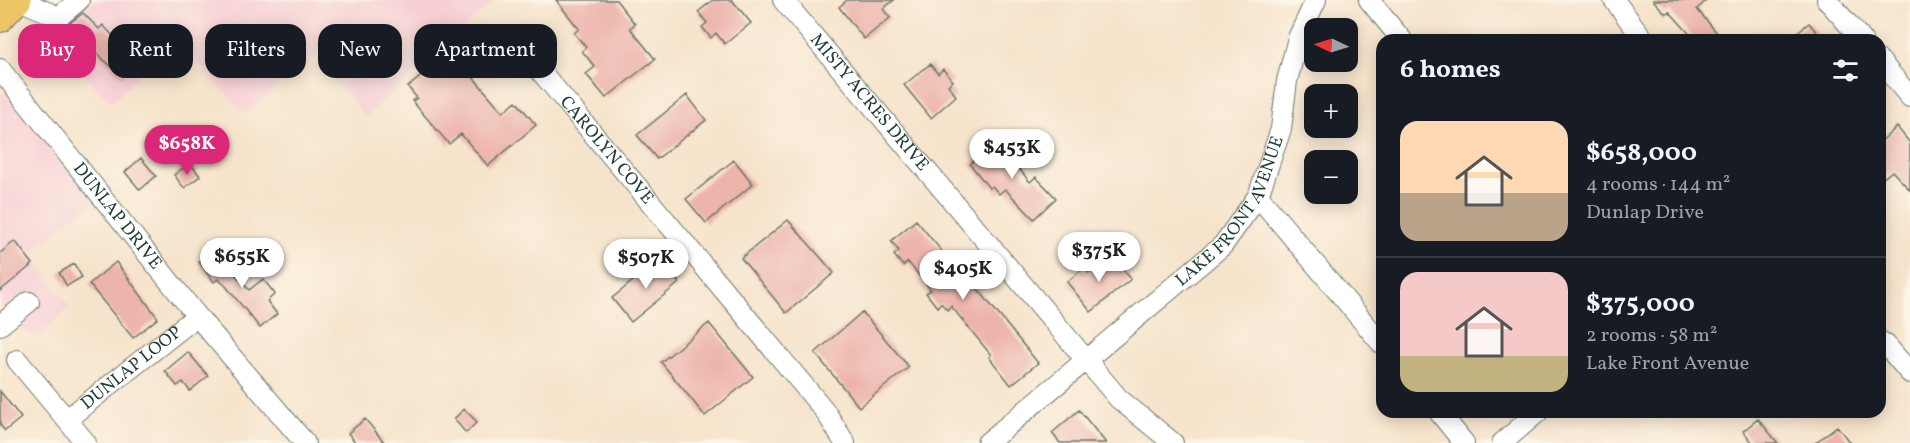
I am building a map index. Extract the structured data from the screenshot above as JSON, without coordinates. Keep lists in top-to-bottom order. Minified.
{"streets":{"street":["MISTY ACRES DRIVE","CAROLYN COVE","LAKE FRONT AVENUE","DUNLAP DRIVE","DUNLAP LOOP"]},"crossings":[["MISTY ACRES DRIVE","LAKE FRONT AVENUE"],["DUNLAP DRIVE","DUNLAP LOOP"]],"north":"left","page":{"map_buttons":["+","−"],"chip":["Buy","Rent","Filters","New","Apartment"],"heading":"6 homes","list":[{"name":"$658,000","note":"4 rooms · 144 m² · Dunlap Drive"},{"name":"$375,000","note":"2 rooms · 58 m² · Lake Front Avenue"}],"price":["$658K","$453K","$375K","$655K","$507K","$405K"]}}
